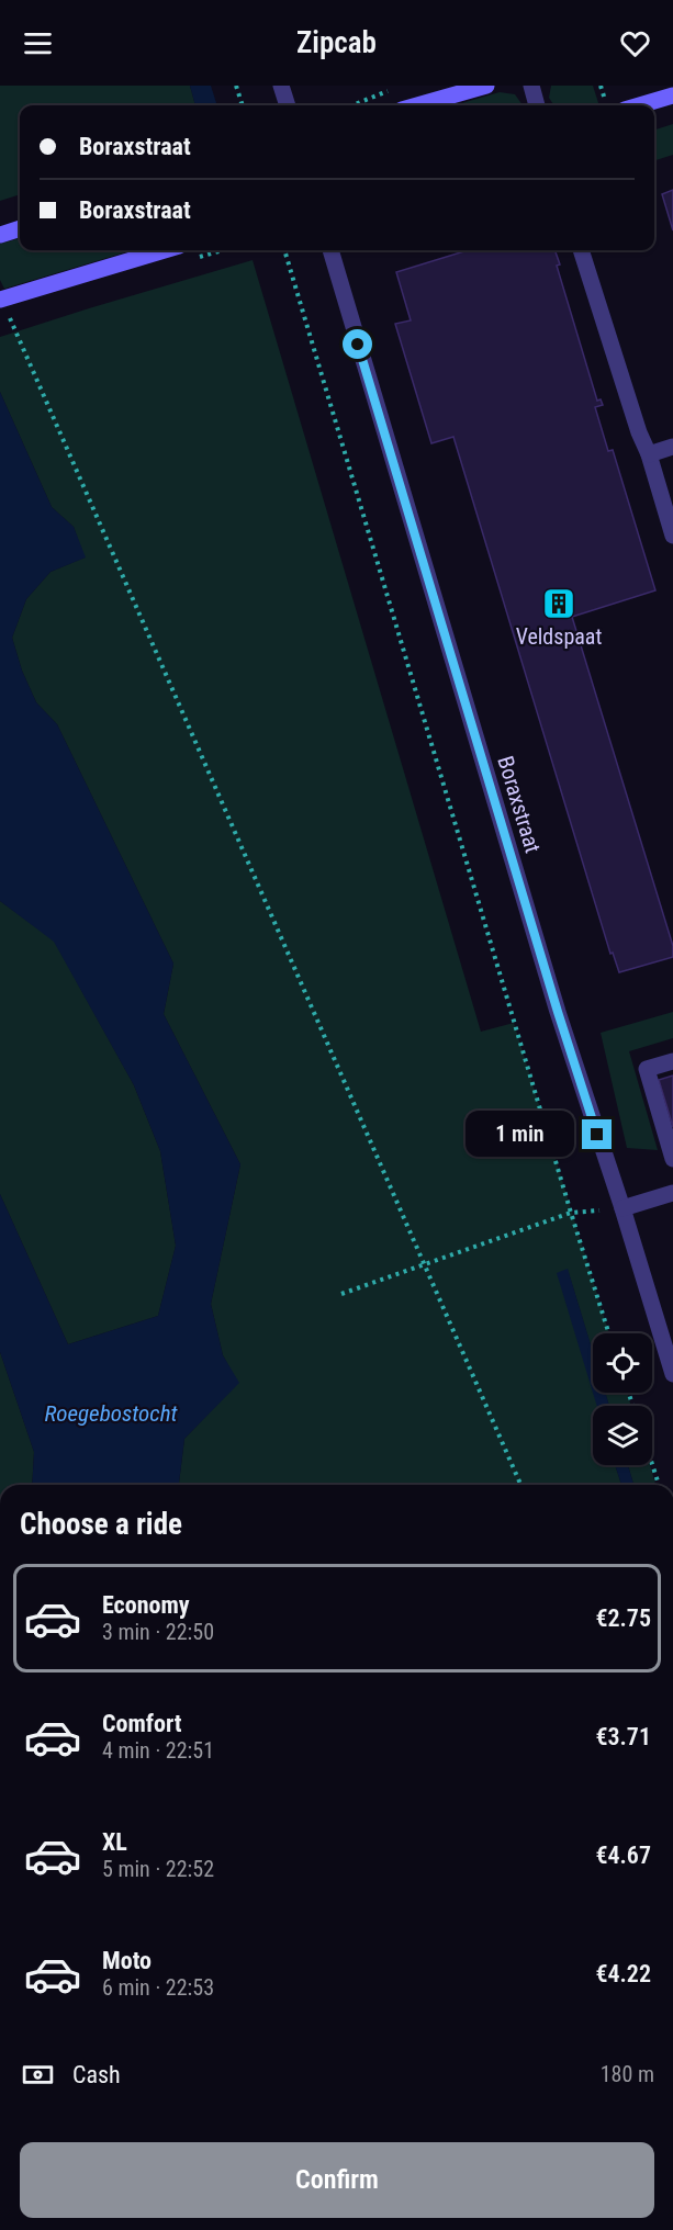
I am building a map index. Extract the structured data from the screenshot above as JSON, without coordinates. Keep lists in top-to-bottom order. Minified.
{"streets":{"street":["Boraxstraat"]},"water":["Roegebostocht"],"places":{"building":["Veldspaat"]},"page":{"header":"Zipcab","banner":["Boraxstraat","Boraxstraat"],"bubble":"1 min","heading":"Choose a ride","list":[{"name":"Economy","note":"3 min · 22:50","value":"€2.75"},{"name":"Comfort","note":"4 min · 22:51","value":"€3.71"},{"name":"XL","note":"5 min · 22:52","value":"€4.67"},{"name":"Moto","note":"6 min · 22:53","value":"€4.22"}],"pay":["Cash","180 m"],"buttons":"Confirm"}}
